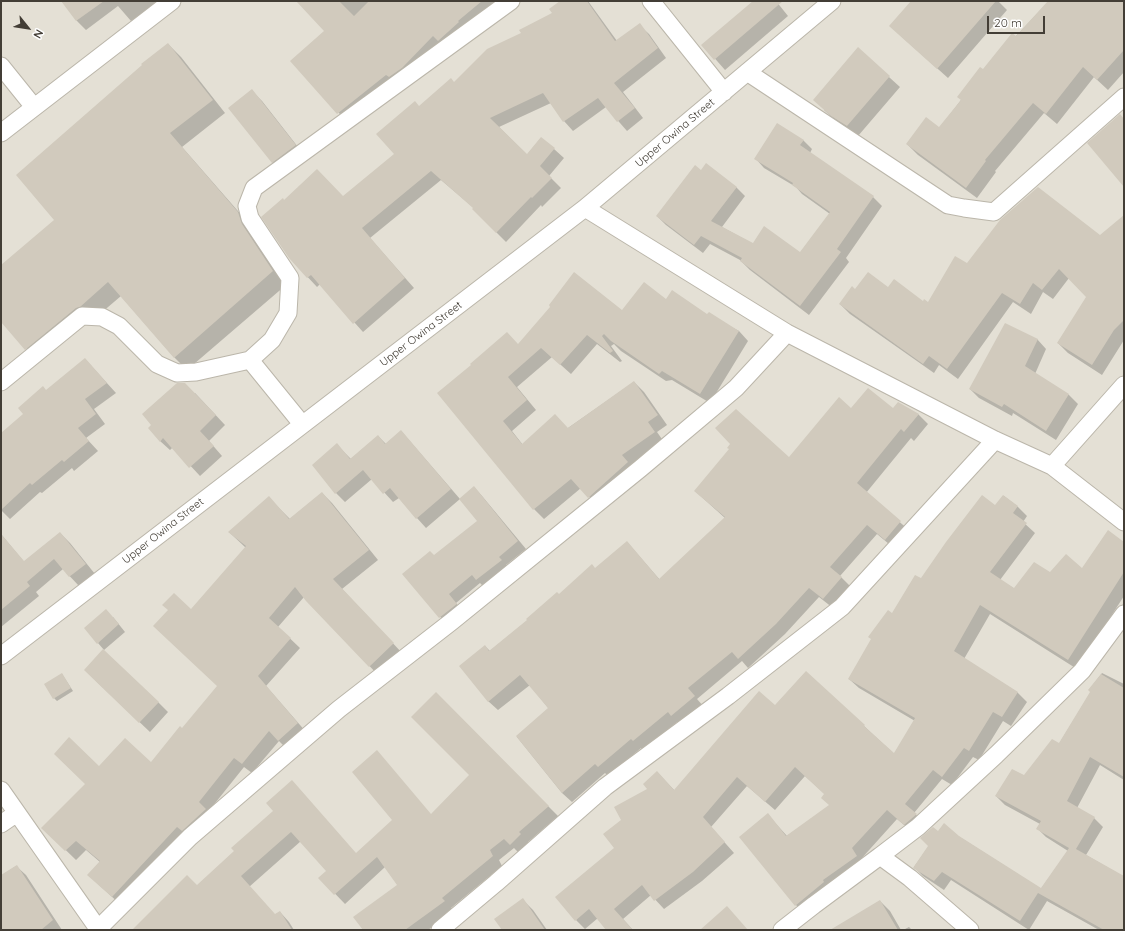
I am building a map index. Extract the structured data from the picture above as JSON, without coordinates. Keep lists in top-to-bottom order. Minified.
{"streets":{"street":["Upper Owina Street"]},"scale_bar":"20 m","north":"bottom right"}
